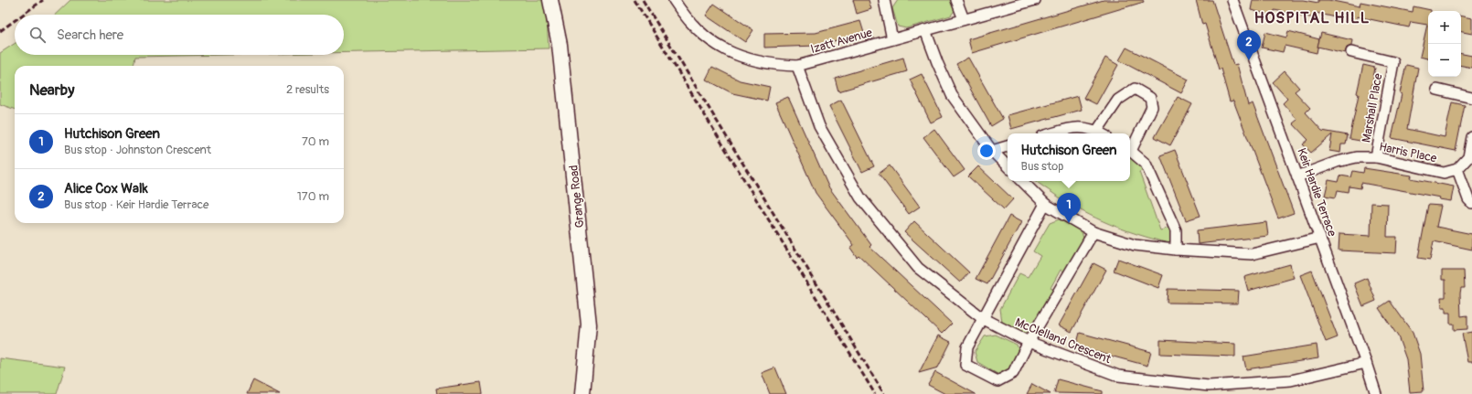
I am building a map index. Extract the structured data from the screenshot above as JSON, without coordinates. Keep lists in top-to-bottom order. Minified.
{"streets":{"street":["Izatt Avenue","Marshall Place","Harris Place","Keir Hardie Terrace","Grange Road","McClelland Crescent"]},"crossings":[["Izatt Avenue","McClelland Crescent"],["Marshall Place","Harris Place"],["Harris Place","Keir Hardie Terrace"],["Keir Hardie Terrace","McClelland Crescent"]],"districts":["HOSPITAL HILL"],"page":{"map_buttons":["+","−"],"search":"Search here","pins":["2","1"],"heading":["Nearby","2 results"],"list":[{"mark":"1","name":"Hutchison Green","note":"Bus stop · Johnston Crescent","value":"70 m"},{"mark":"2","name":"Alice Cox Walk","note":"Bus stop · Keir Hardie Terrace","value":"170 m"}],"popup":["Hutchison Green","Bus stop"]}}
